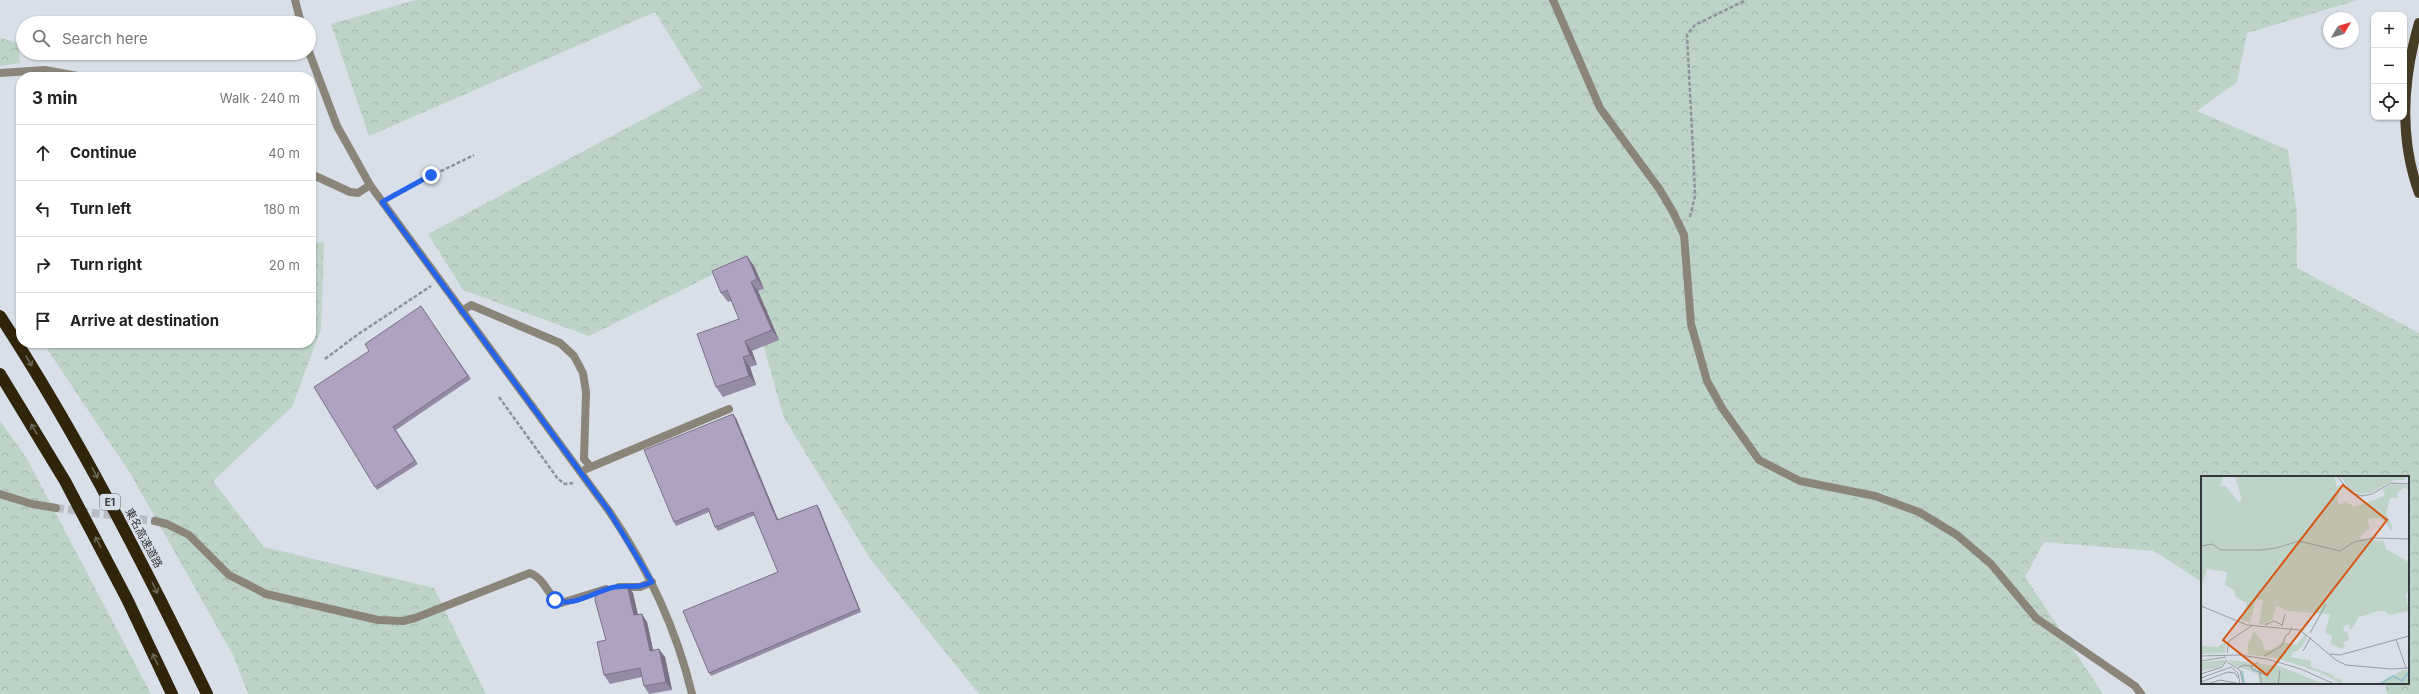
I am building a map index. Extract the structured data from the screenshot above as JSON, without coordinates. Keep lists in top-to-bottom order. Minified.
{"streets":{"highway":["E1","東名高速道路"]},"north":"top right","page":{"map_buttons":["+","−"],"search":"Search here","heading":["3 min","Walk · 240 m"],"list":[["Continue","40 m"],["Turn left","180 m"],["Turn right","20 m"],"Arrive at destination"]}}
